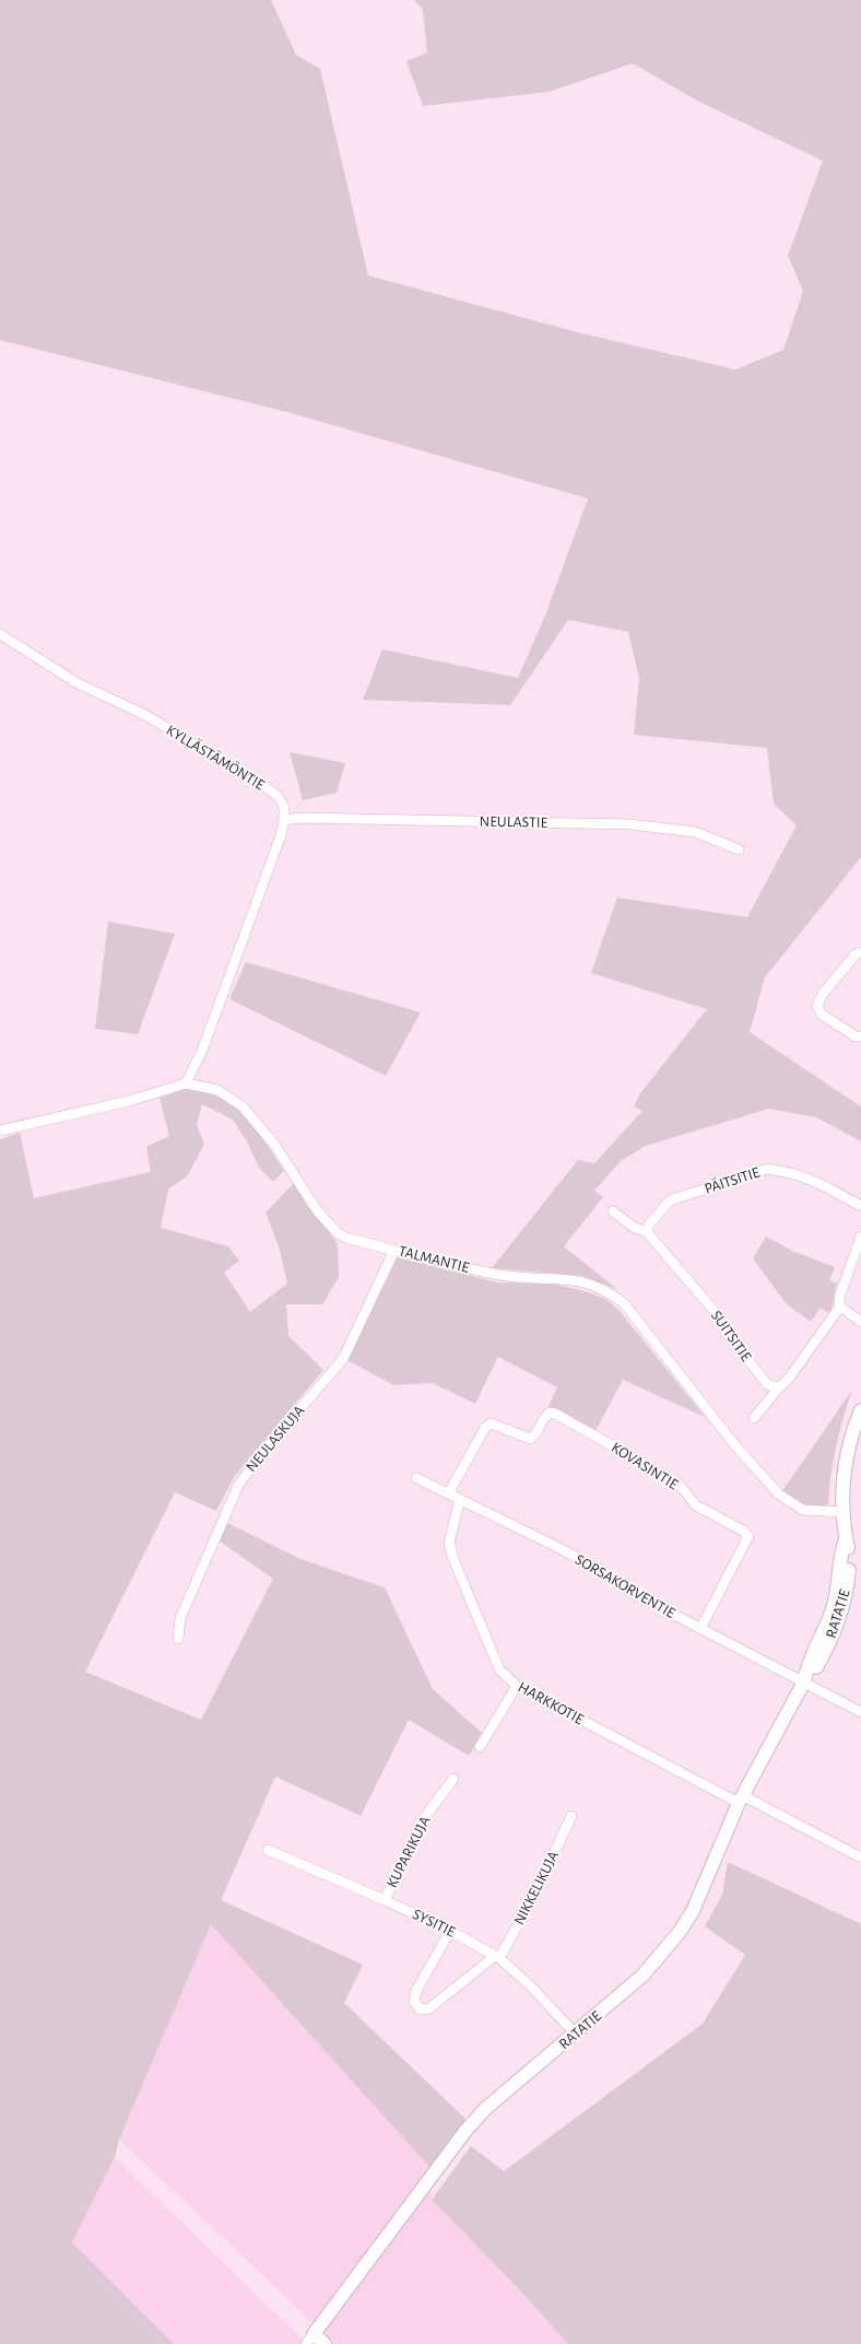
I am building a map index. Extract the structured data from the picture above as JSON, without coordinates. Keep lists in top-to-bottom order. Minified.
{"streets":{"street":["KYLLÄSTÄMÖNTIE","NEULASTIE","PÄITSITIE","TALMANTIE","SUITSITIE","NEULASKUJA","KOVASINTIE","SORSAKORVENTIE","RATATIE","HARKKOTIE","KUPARIKUJA","NIKKELIKUJA","SYSITIE"]},"crossings":[["KYLLÄSTÄMÖNTIE","NEULASTIE"],["PÄITSITIE","SUITSITIE"],["TALMANTIE","NEULASKUJA"],["TALMANTIE","RATATIE"],["KOVASINTIE","SORSAKORVENTIE"],["SORSAKORVENTIE","RATATIE"],["SORSAKORVENTIE","HARKKOTIE"],["RATATIE","HARKKOTIE"],["RATATIE","SYSITIE"],["KUPARIKUJA","SYSITIE"],["NIKKELIKUJA","SYSITIE"]]}
